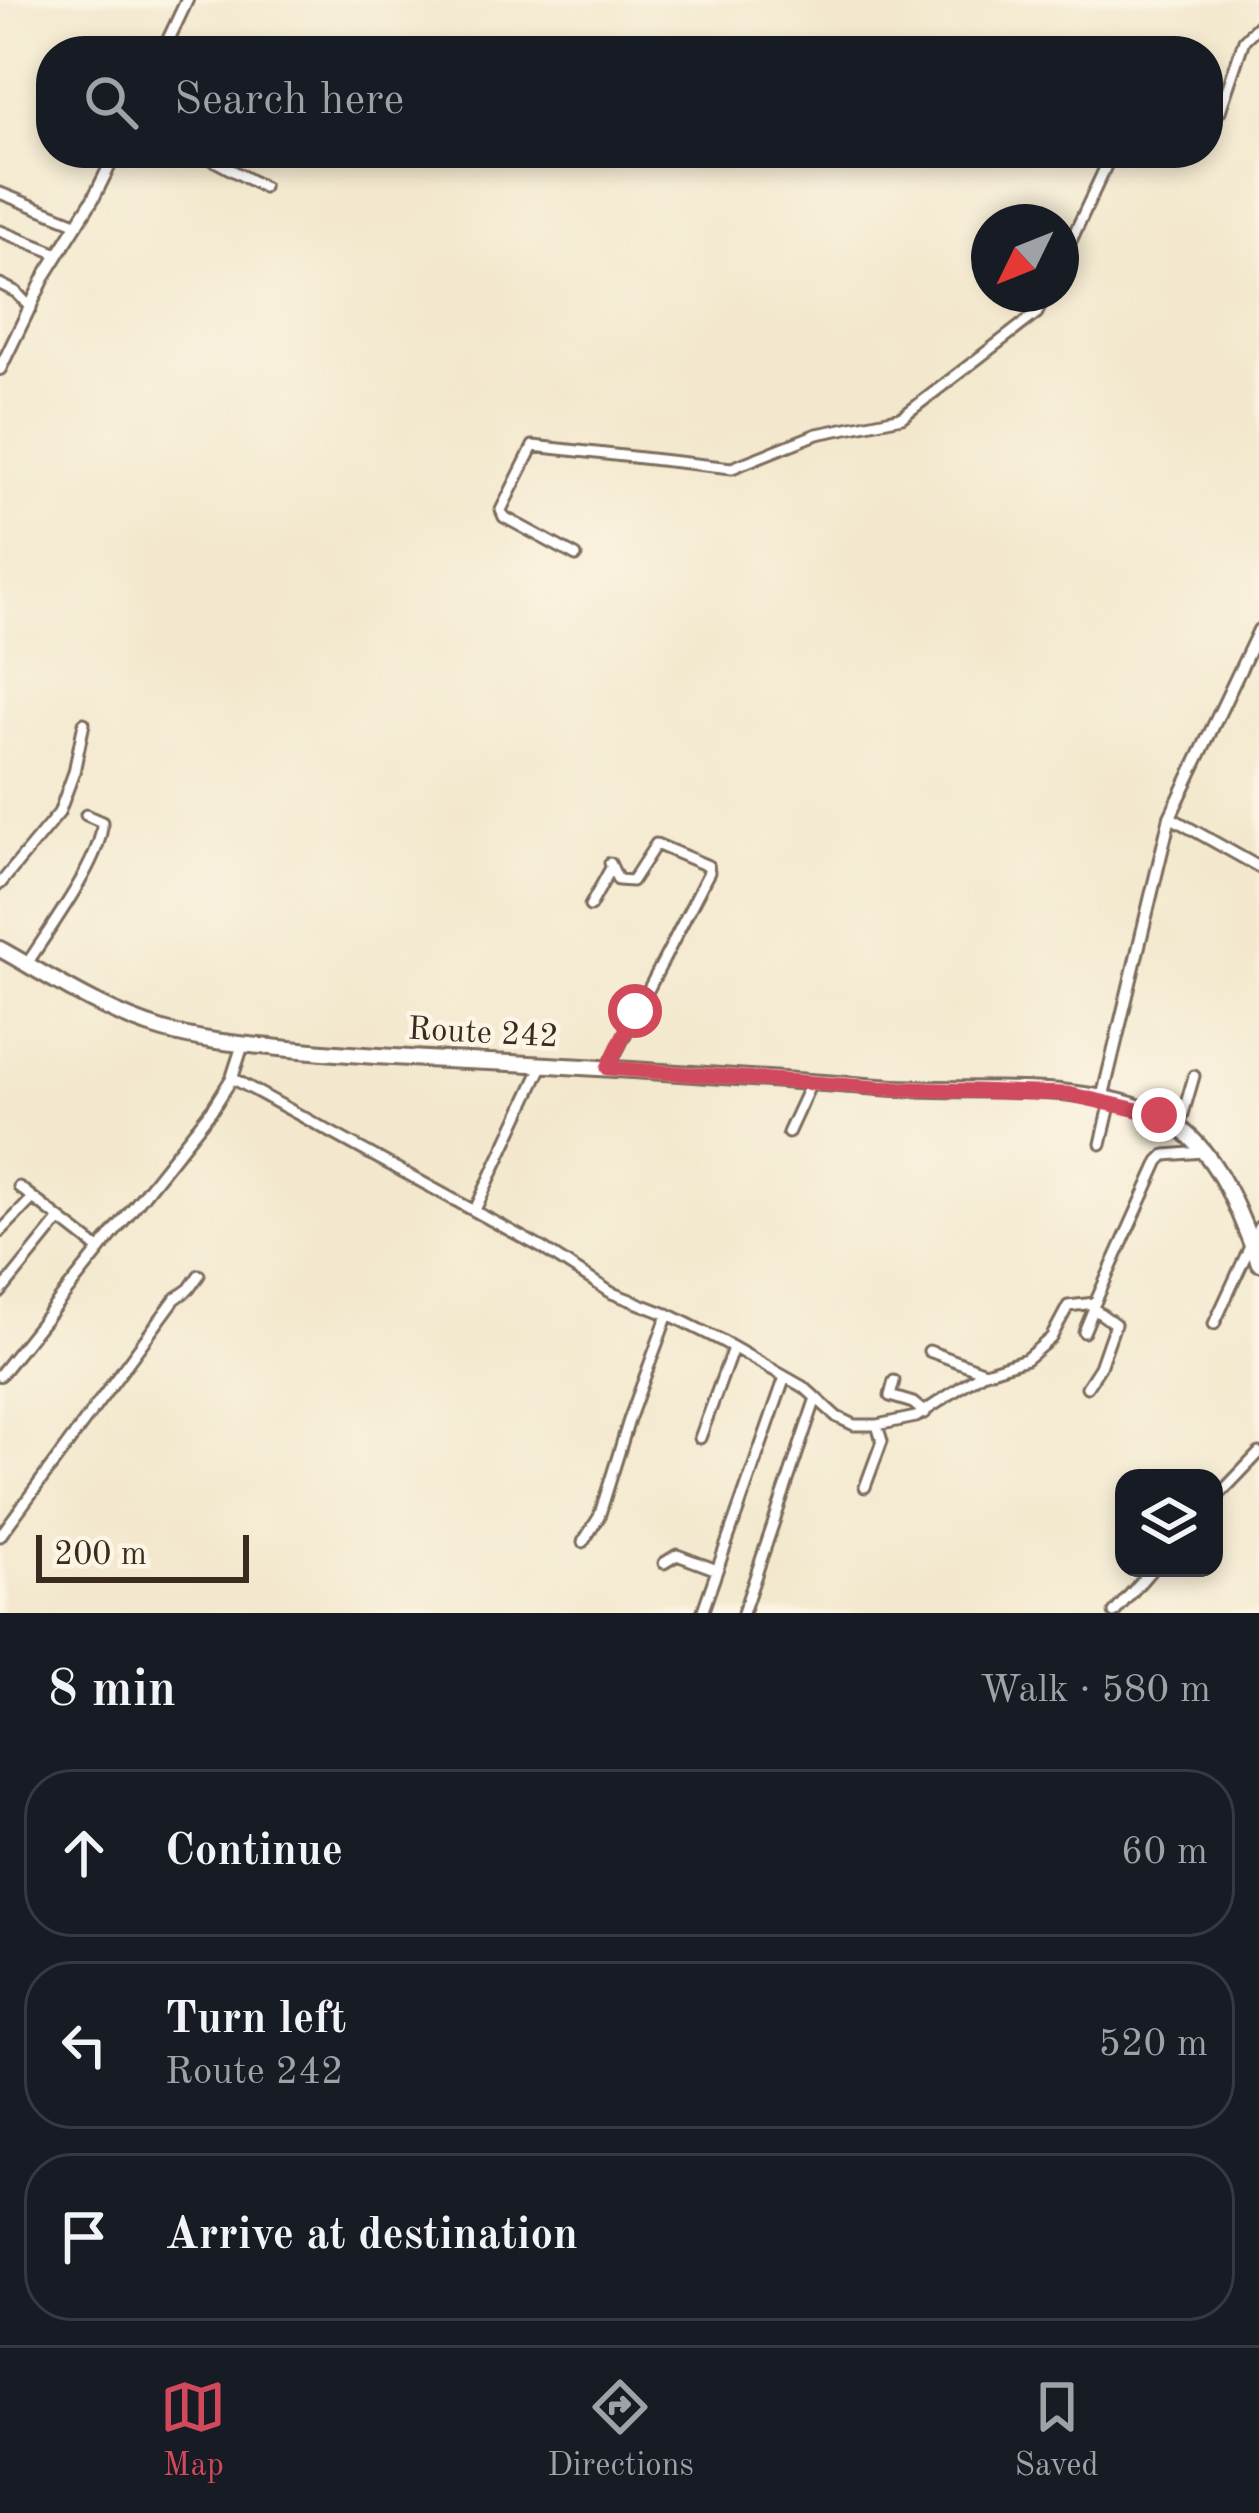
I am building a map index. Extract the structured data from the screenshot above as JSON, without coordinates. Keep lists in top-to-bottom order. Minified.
{"streets":{"main road":["Route 242"]},"scale_bar":"200 m","north":"bottom left","page":{"search":"Search here","scale":"200 m","heading":["8 min","Walk · 580 m"],"list":[["Continue","60 m"],["Turn left","Route 242","520 m"],"Arrive at destination"],"nav":["Map","Directions","Saved"]}}
